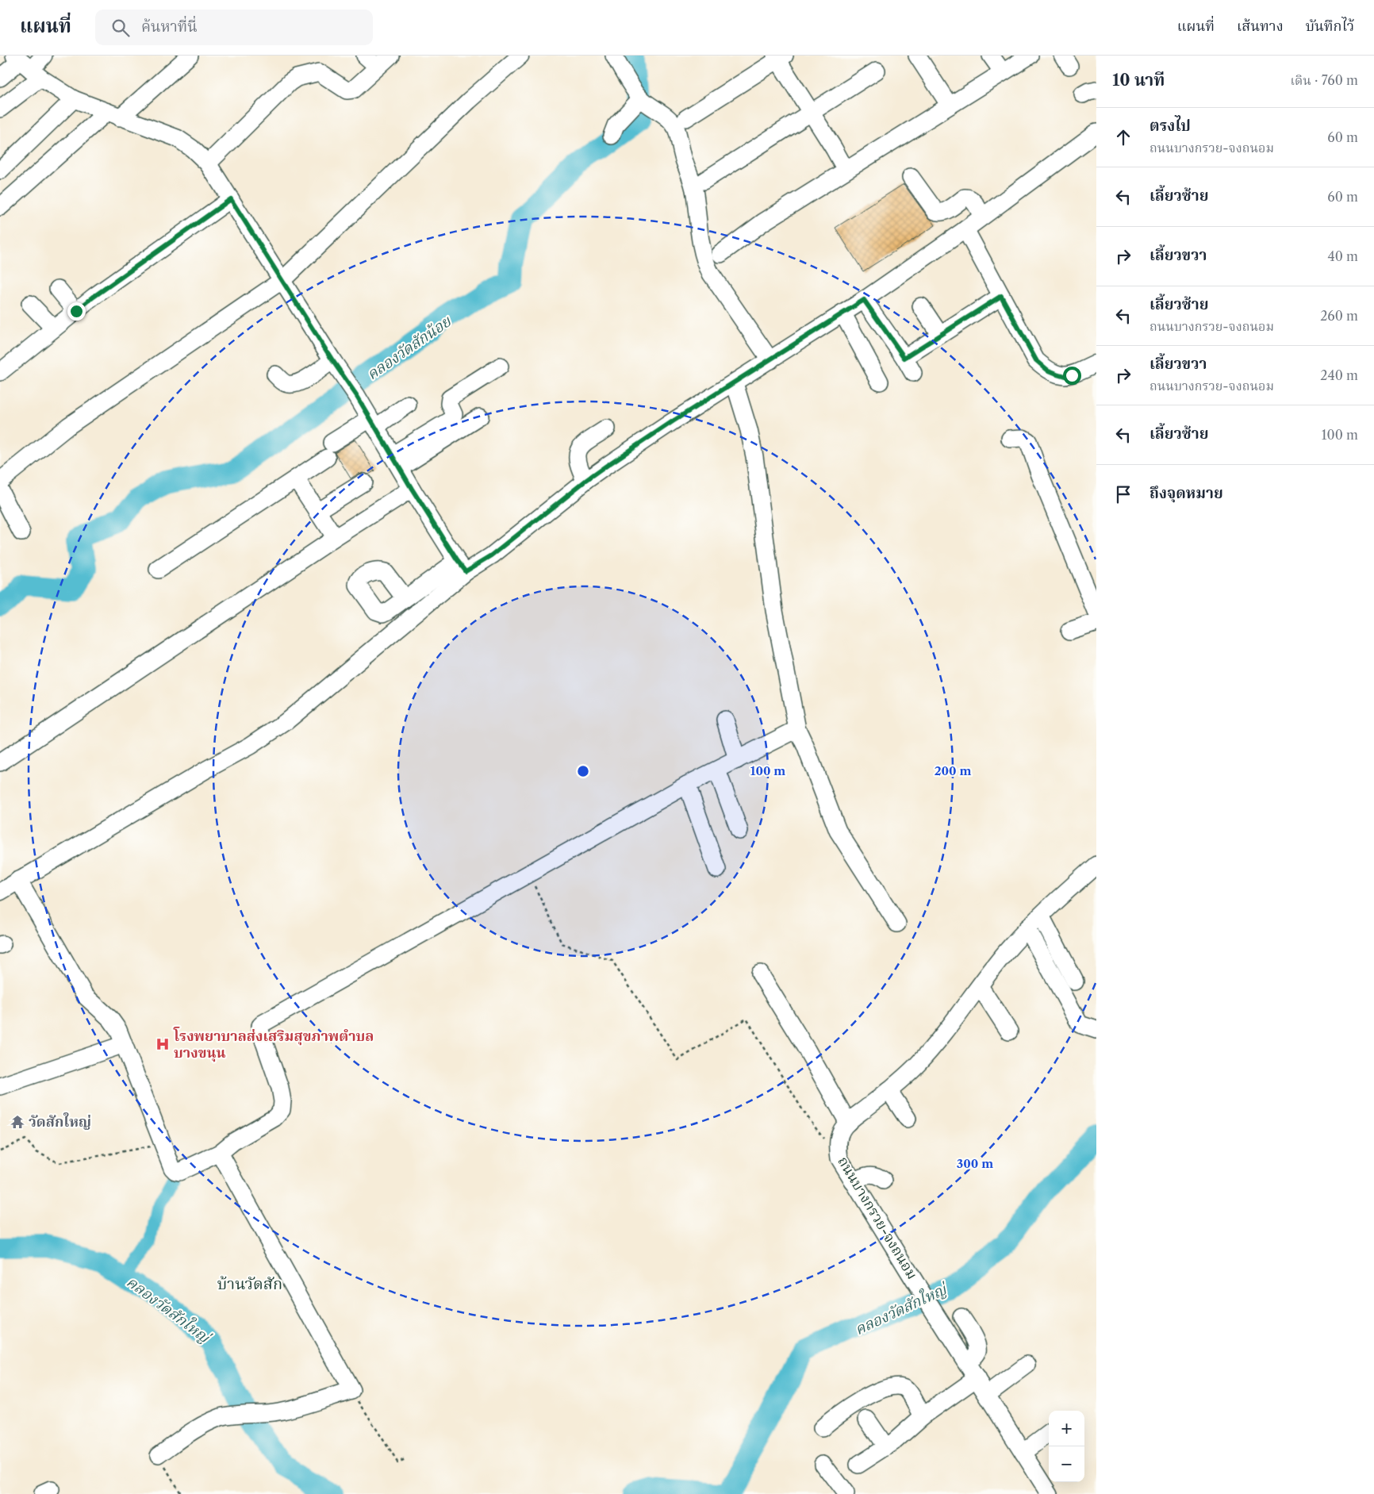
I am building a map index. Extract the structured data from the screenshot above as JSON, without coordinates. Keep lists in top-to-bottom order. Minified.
{"streets":{"street":["ถนนบางกรวย-จงถนอม"]},"districts":["บ้านวัดสัก"],"water":["คลองวัดสักน้อย","คลองวัดสักใหญ่"],"places":{"hospital":["โรงพยาบาลส่งเสริมสุขภาพตำบล บางขนุน"],"temple":["วัดสักใหญ่"]},"page":{"header":"แผนที่","search":"ค้นหาที่นี่","nav":["แผนที่","เส้นทาง","บันทึกไว้"],"heading":["10 นาที","เดิน · 760 m"],"list":[["ตรงไป","ถนนบางกรวย-จงถนอม","60 m"],["เลี้ยวซ้าย","60 m"],["เลี้ยวขวา","40 m"],["เลี้ยวซ้าย","ถนนบางกรวย-จงถนอม","260 m"],["เลี้ยวขวา","ถนนบางกรวย-จงถนอม","240 m"],["เลี้ยวซ้าย","100 m"],"ถึงจุดหมาย"],"map_buttons":["+","−"]},"rings":["100 m","200 m","300 m"]}
